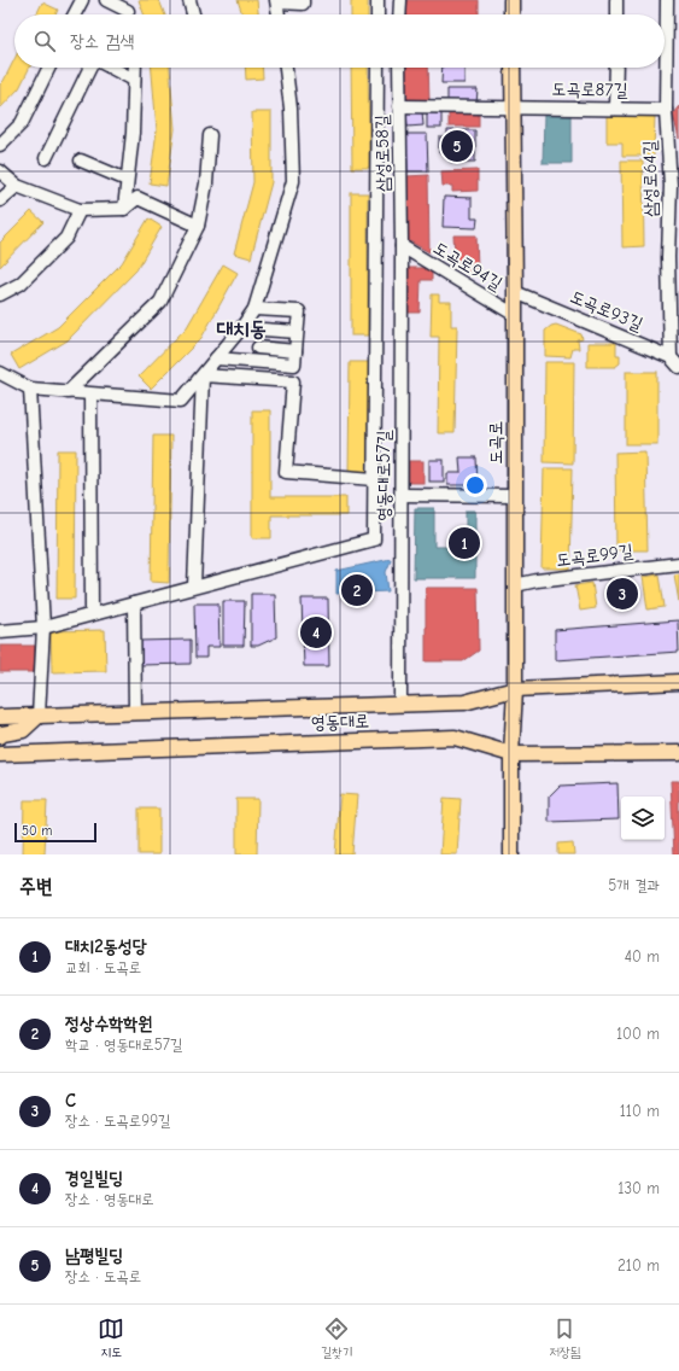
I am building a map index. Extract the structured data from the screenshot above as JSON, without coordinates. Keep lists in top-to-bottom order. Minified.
{"streets":{"main road":["도곡로","영동대로"],"street":["도곡로87길","삼성로58길","삼성로64길","도곡로94길","도곡로93길","영동대로57길","도곡로99길"]},"crossings":[["도곡로87길","삼성로58길"],["도곡로87길","삼성로64길"],["도곡로87길","도곡로"],["삼성로58길","도곡로94길"],["삼성로58길","영동대로57길"],["삼성로64길","도곡로93길"],["도곡로94길","도곡로"],["도곡로94길","영동대로57길"],["도곡로93길","도곡로"],["도곡로","도곡로99길"],["도곡로","영동대로"],["영동대로57길","영동대로"]],"districts":["대치동"],"scale_bar":"50 m","page":{"search":"장소 검색","pins":["5","1","2","3","4"],"scale":"50 m","heading":["주변","5개 결과"],"list":[{"mark":"1","name":"대치2동성당","note":"교회 · 도곡로","value":"40 m"},{"mark":"2","name":"정상수학학원","note":"학교 · 영동대로57길","value":"100 m"},{"mark":"3","name":"C","note":"장소 · 도곡로99길","value":"110 m"},{"mark":"4","name":"경일빌딩","note":"장소 · 영동대로","value":"130 m"},{"mark":"5","name":"남평빌딩","note":"장소 · 도곡로","value":"210 m"}],"nav":["지도","길찾기","저장됨"]}}
